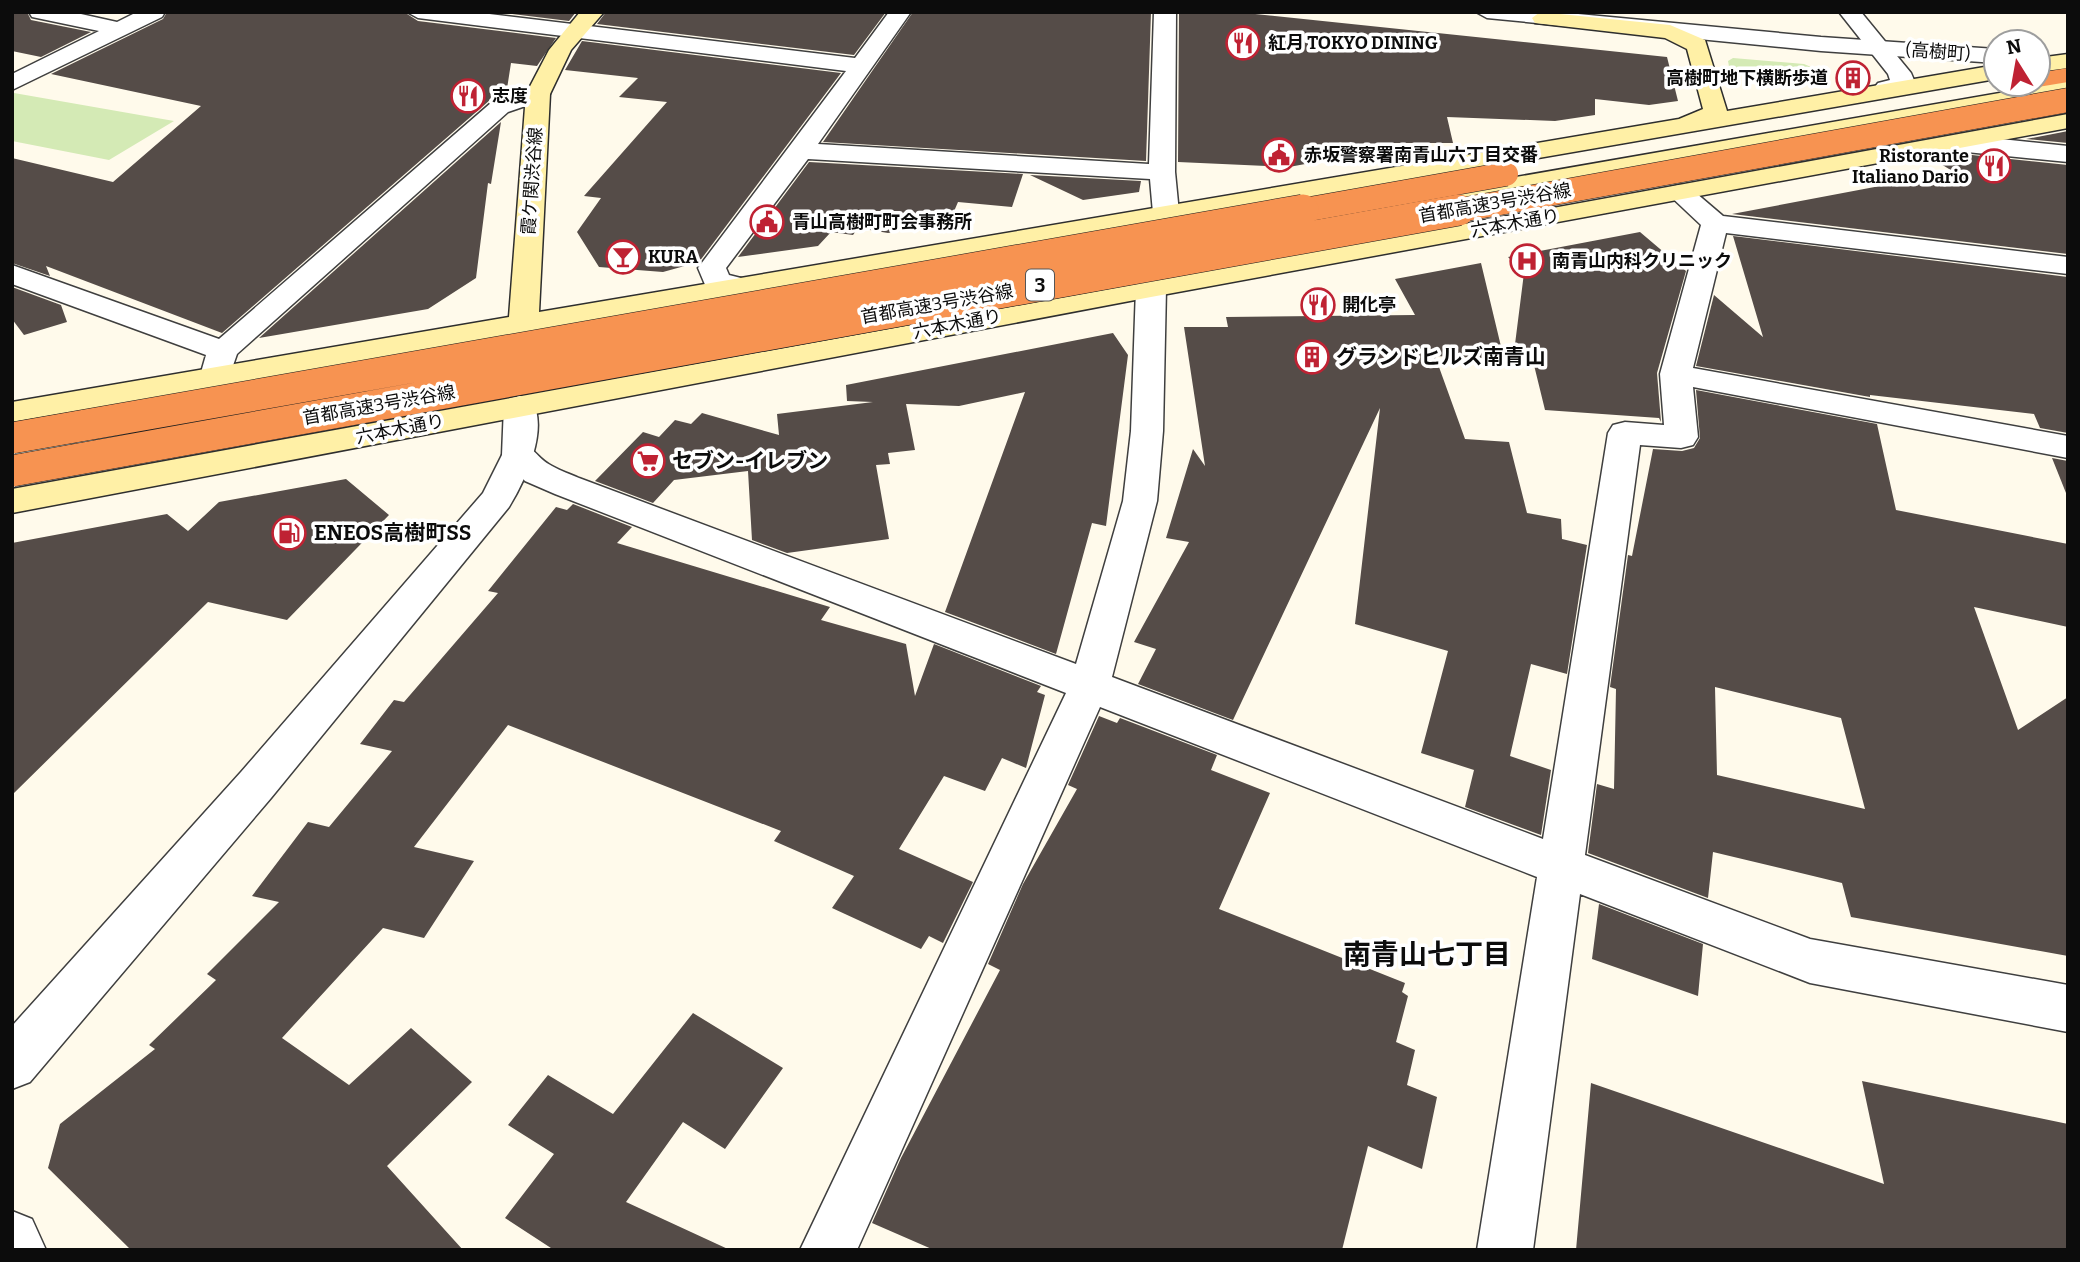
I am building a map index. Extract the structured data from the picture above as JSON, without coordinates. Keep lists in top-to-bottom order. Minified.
{"streets":{"highway":["首都高速3号渋谷線","3"],"main road":["霞ケ関渋谷線","六本木通り"],"street":["(高樹町)"]},"crossings":[["霞ケ関渋谷線","六本木通り"],["首都高速3号渋谷線","六本木通り"]],"districts":["南青山七丁目"],"places":{"restaurant":["紅月 TOKYO DINING","志度","Ristorante Italiano Dario","開化亭"],"building":["高樹町地下横断歩道","グランドヒルズ南青山"],"public building":["赤坂警察署南青山六丁目交番","青山高樹町町会事務所"],"bar":["KURA"],"hospital":["南青山内科クリニック"],"supermarket":["セブン-イレブン"],"fuel station":["ENEOS高樹町SS"]},"north":"top"}
